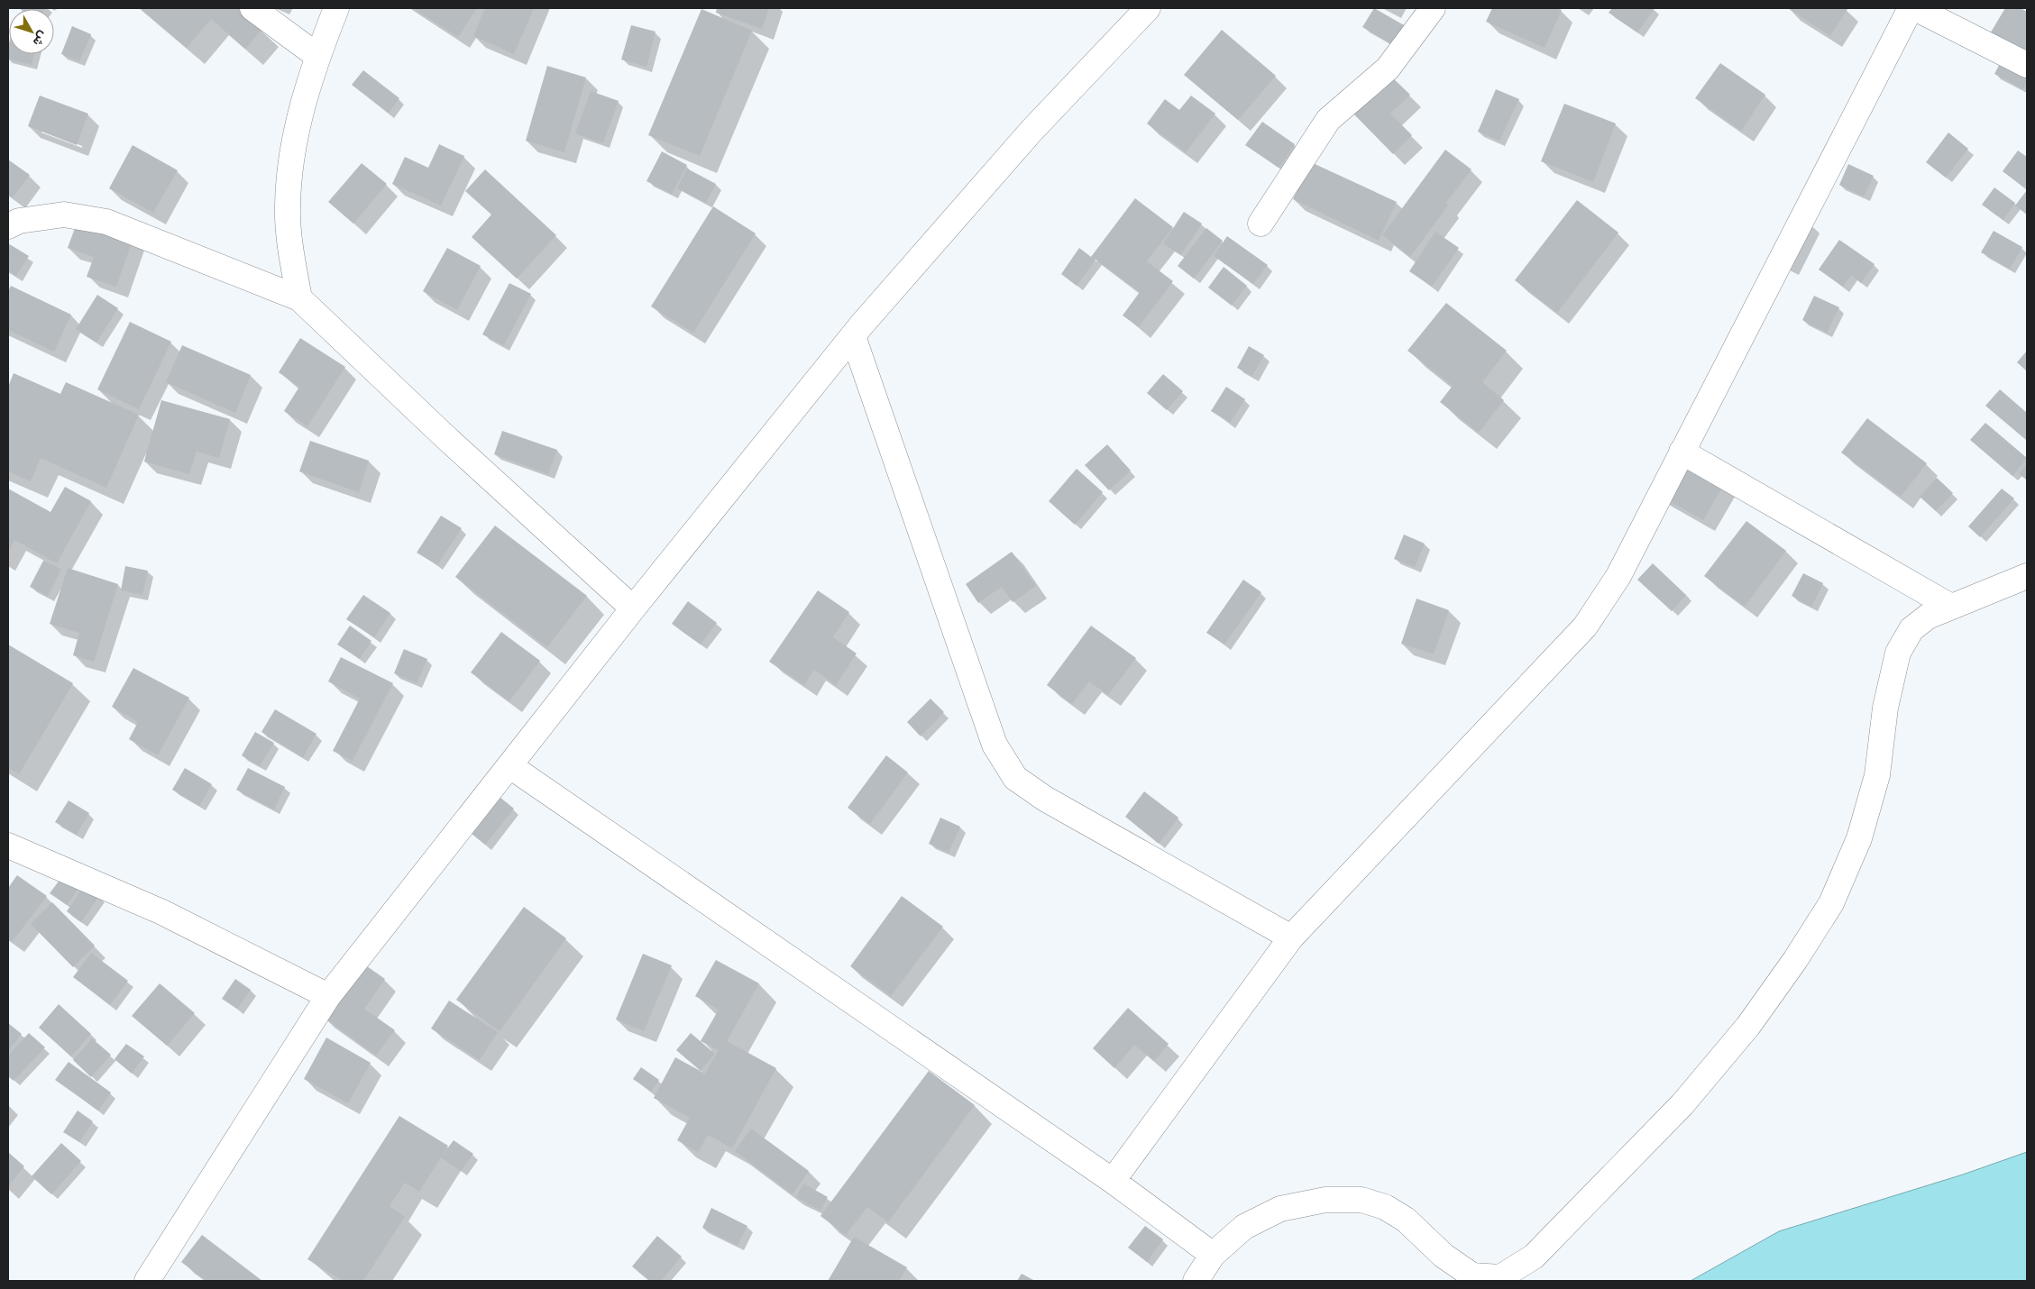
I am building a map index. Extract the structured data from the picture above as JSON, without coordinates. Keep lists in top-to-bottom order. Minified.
{"north":"bottom right"}
